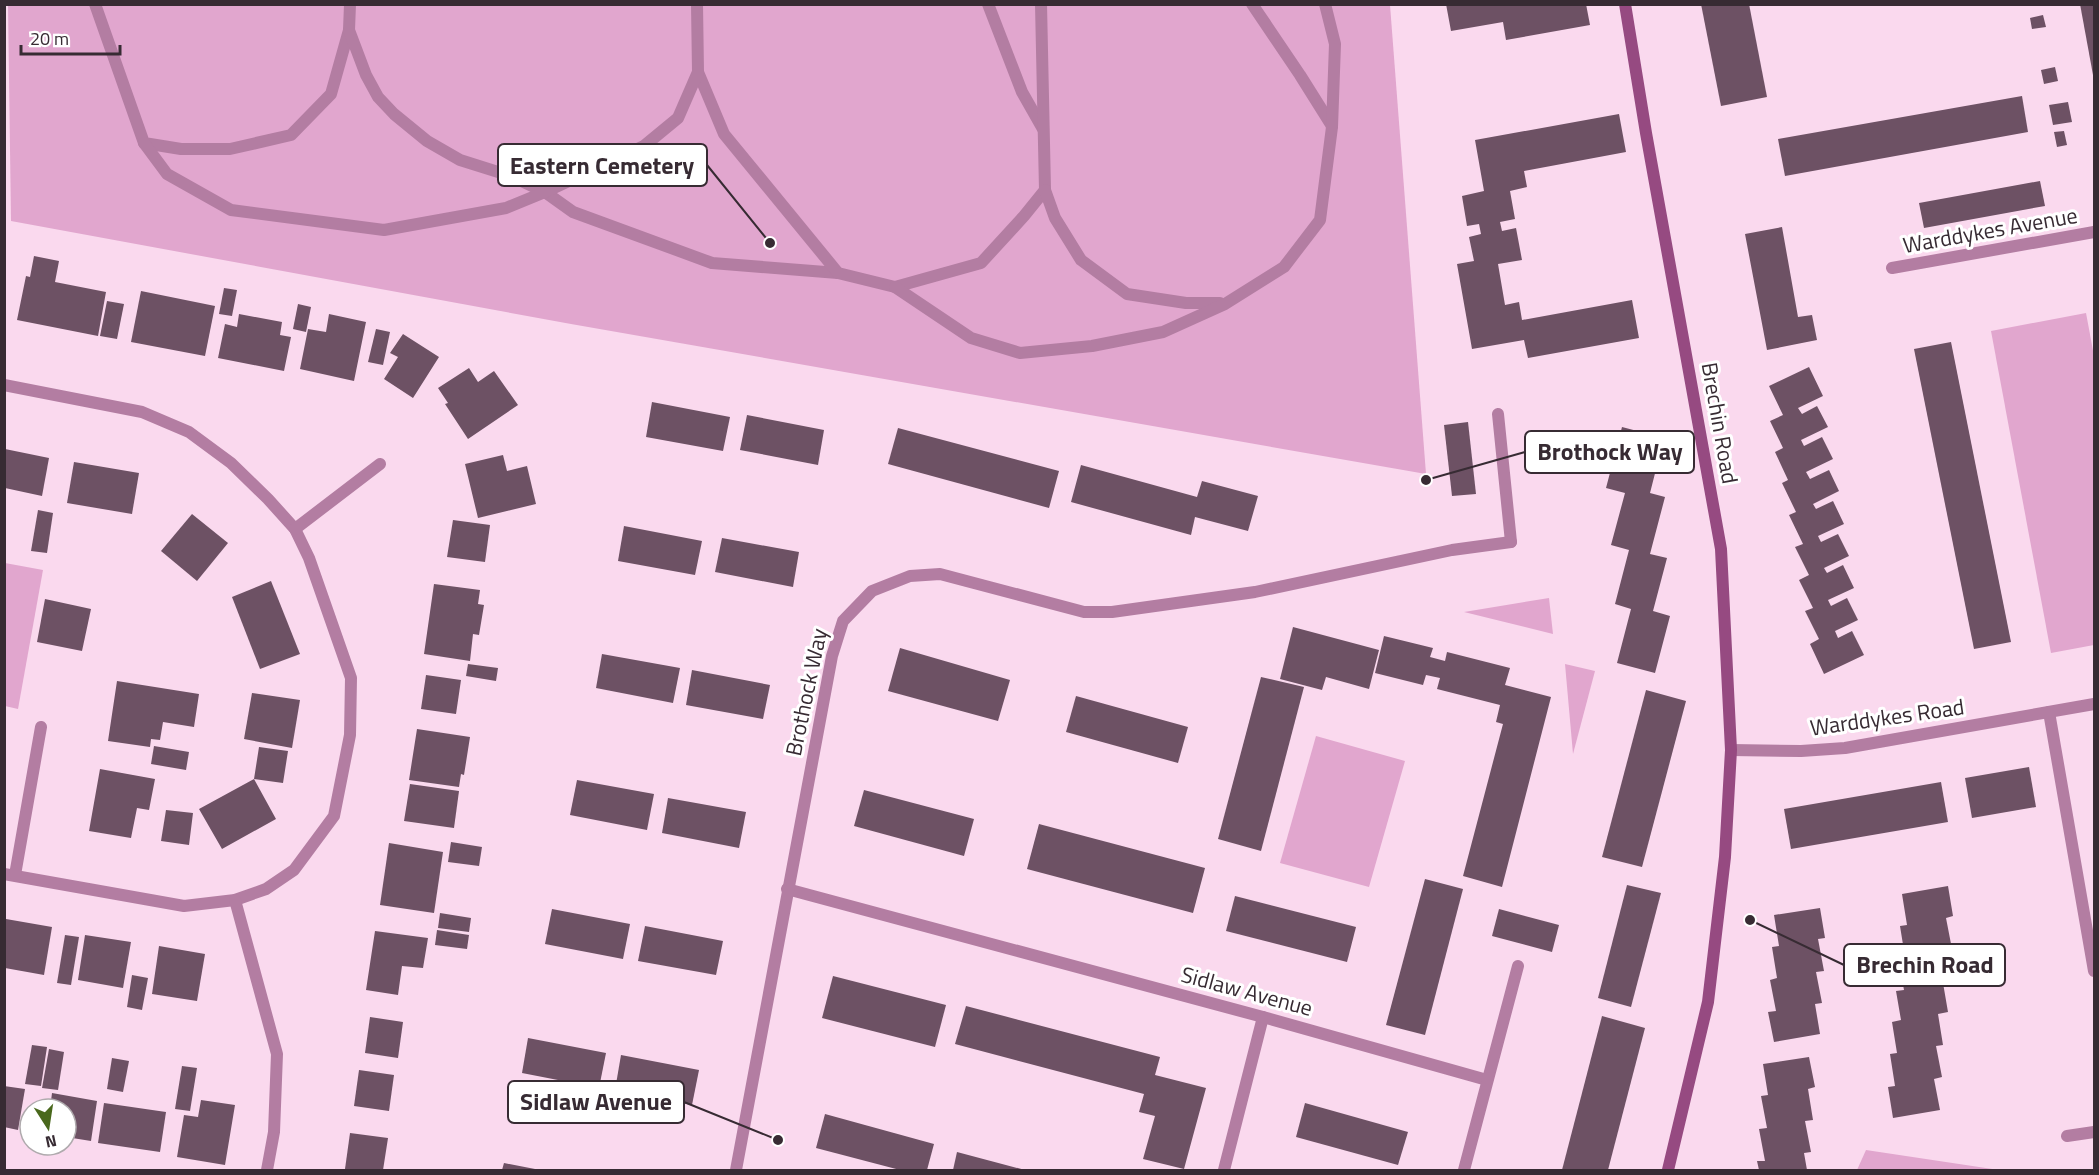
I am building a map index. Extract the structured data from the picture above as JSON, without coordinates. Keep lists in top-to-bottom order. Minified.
{"streets":{"street":["Warddykes Avenue","Brechin Road","Brothock Way","Warddykes Road","Sidlaw Avenue"]},"crossings":[["Brechin Road","Warddykes Road"],["Brothock Way","Sidlaw Avenue"]],"places":["Eastern Cemetery","Brothock Way","Brechin Road","Sidlaw Avenue"],"scale_bar":"20 m","north":"bottom"}
